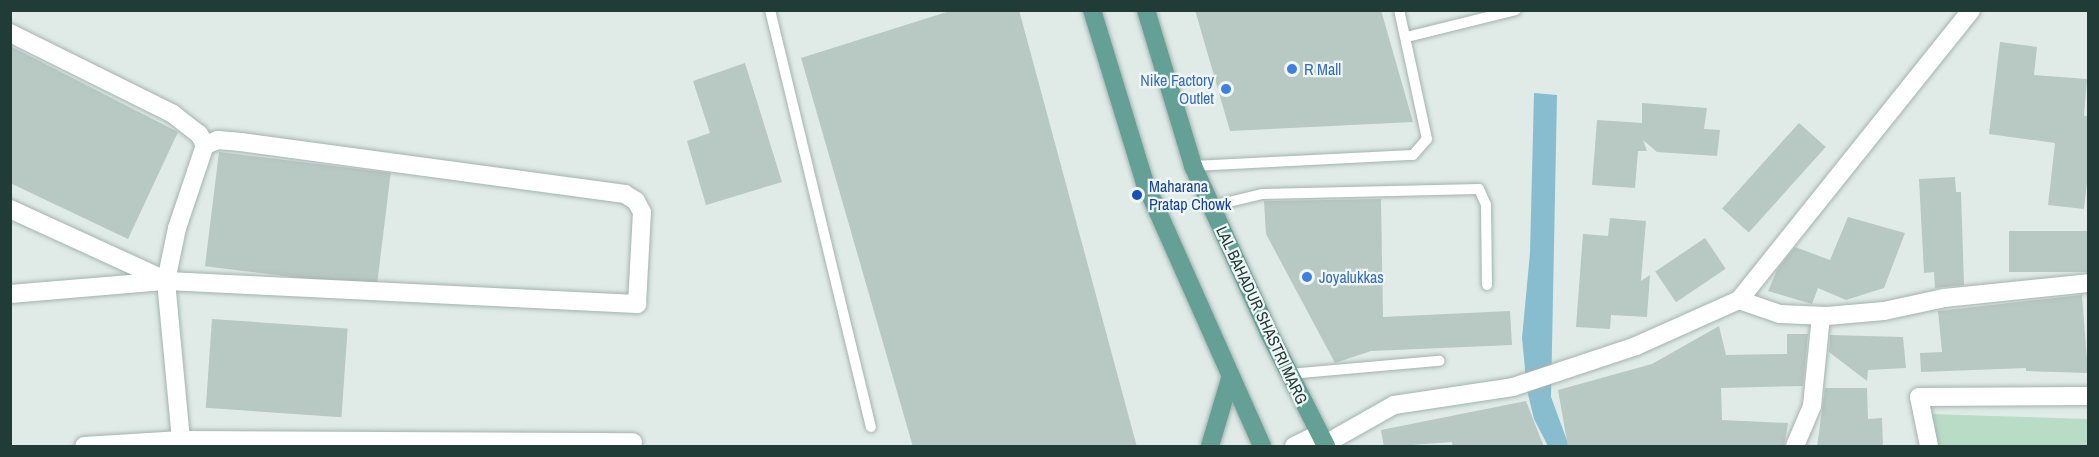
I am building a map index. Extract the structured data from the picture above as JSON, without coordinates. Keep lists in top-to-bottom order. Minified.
{"streets":{"main road":["LAL BAHADUR SHASTRI MARG"]},"places":["R Mall","Nike Factory Outlet","Maharana Pratap Chowk","Joyalukkas"]}
